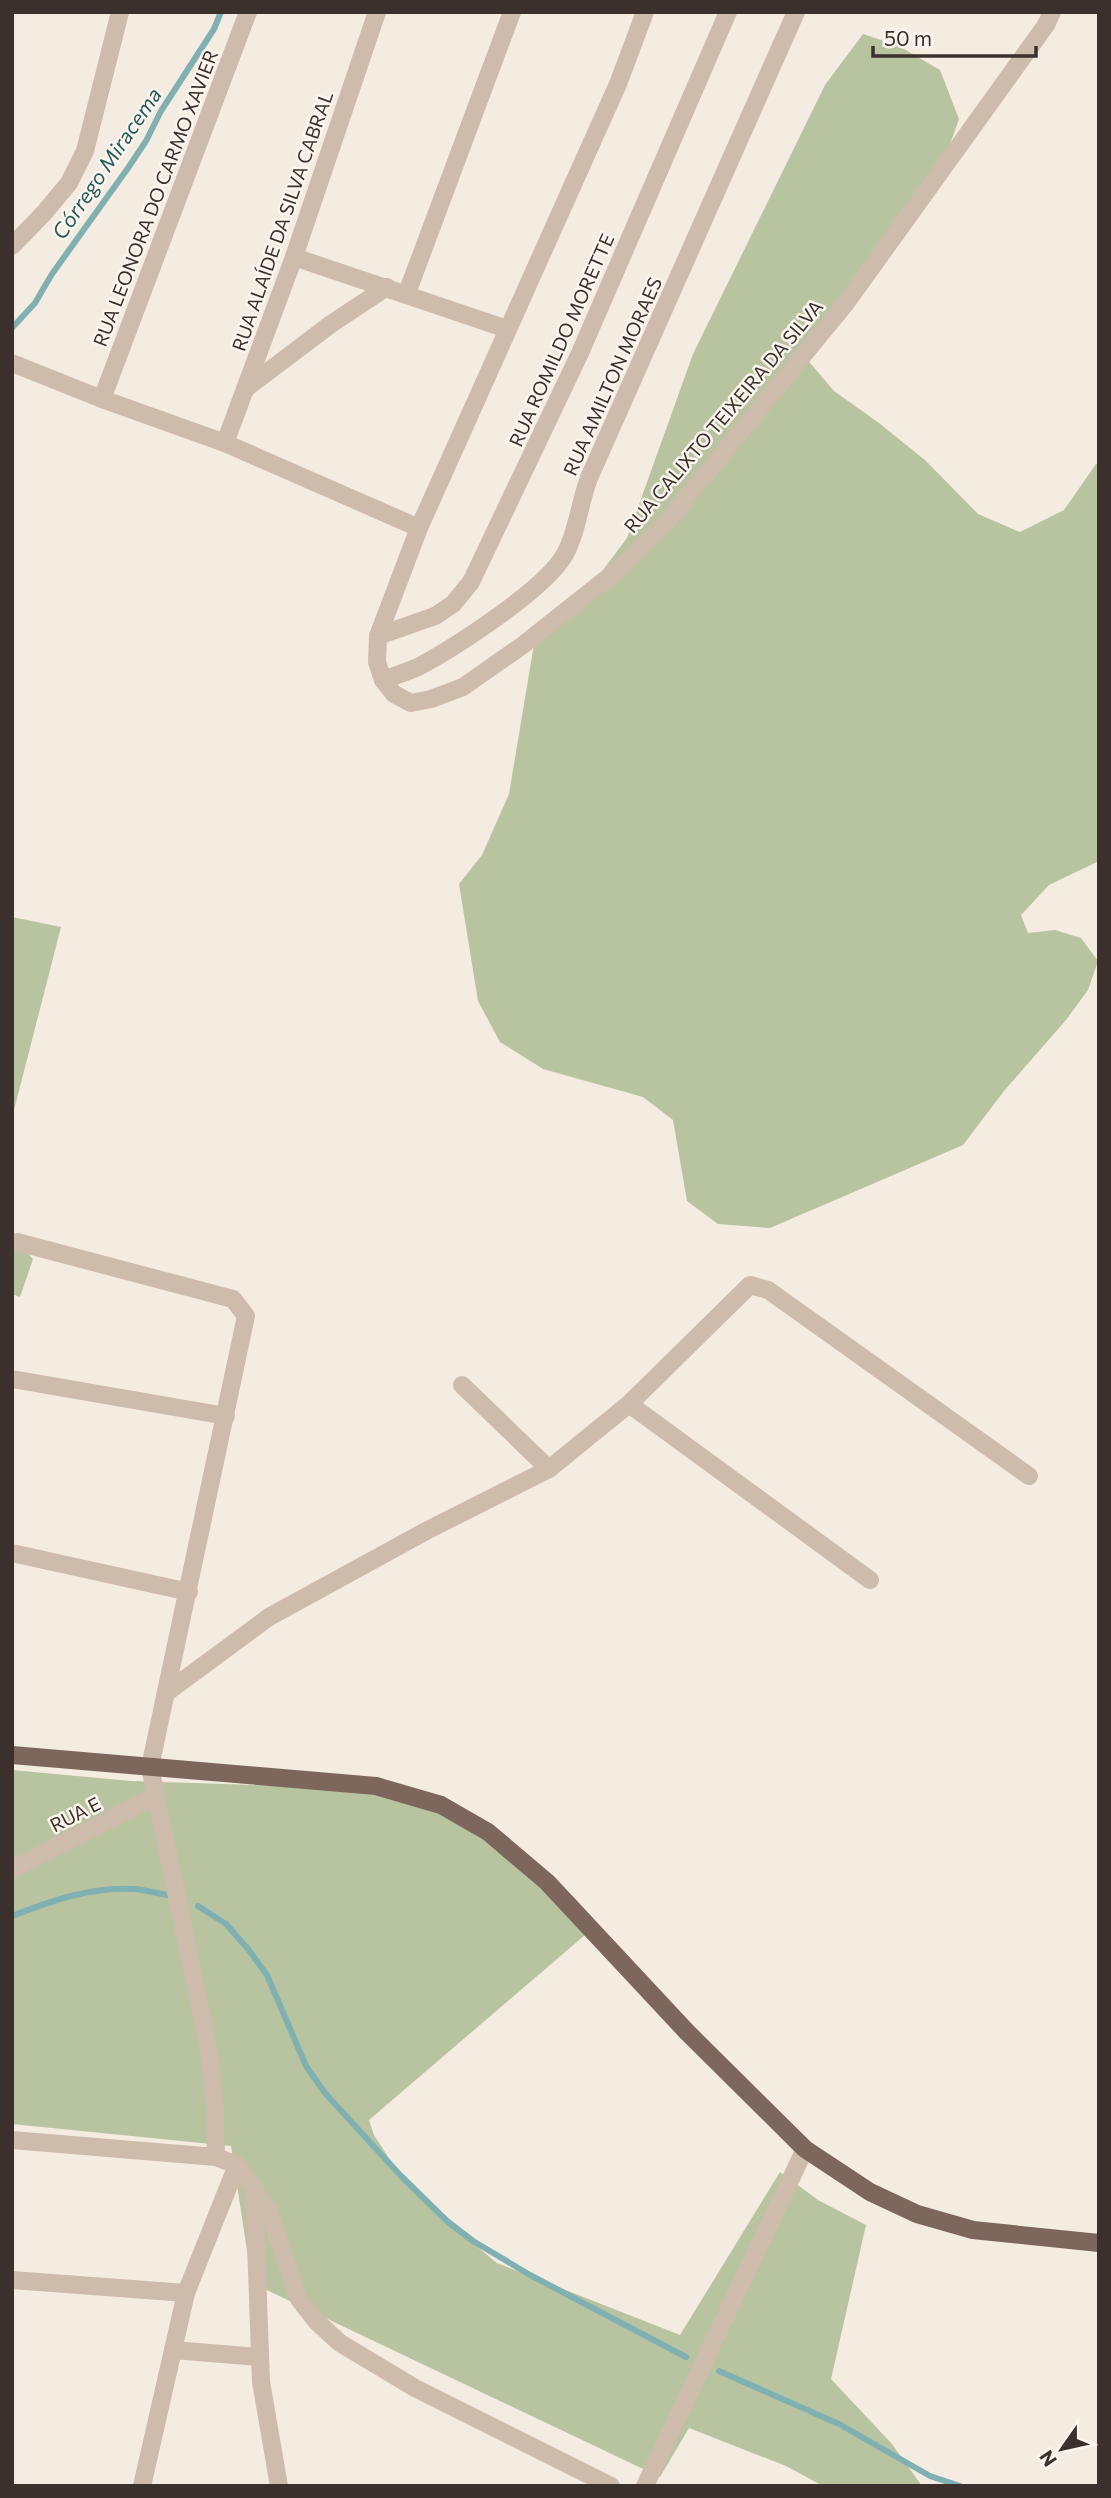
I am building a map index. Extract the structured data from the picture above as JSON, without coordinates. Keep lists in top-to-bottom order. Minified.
{"streets":{"street":["RUA LEONORA DO CARMO XAVIER","RUA ALAÍDE DA SILVA CABRAL","RUA ROMILDO MORETTE","RUA AMILTON MORAES","RUA CALIXTO TEIXEIRA DA SILVA","RUA E"]},"crossings":[["RUA AMILTON MORAES","RUA CALIXTO TEIXEIRA DA SILVA"]],"water":["Córrego Miracema"],"scale_bar":"50 m","north":"bottom left"}
